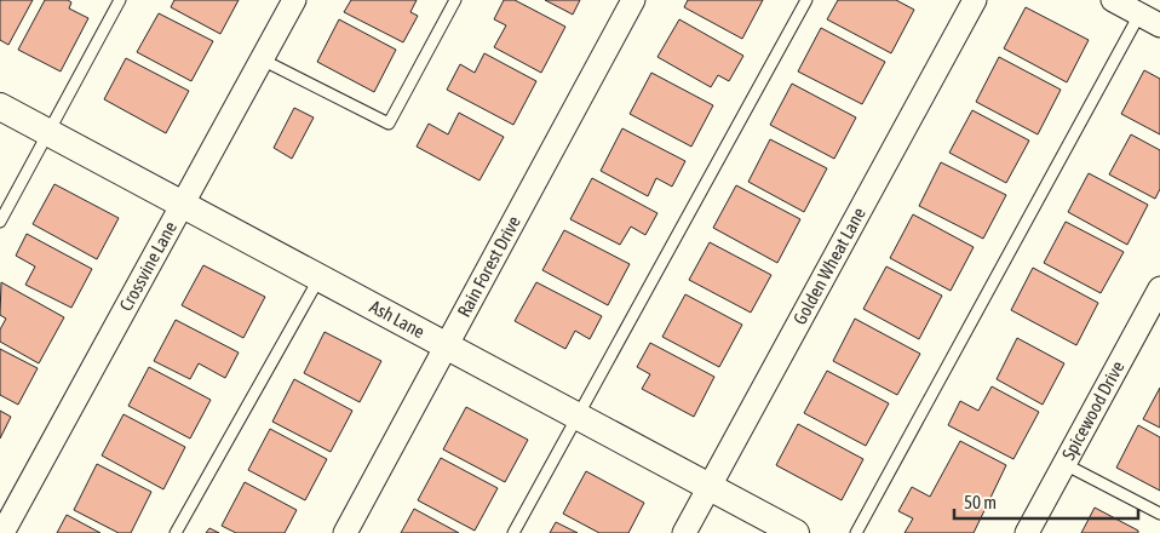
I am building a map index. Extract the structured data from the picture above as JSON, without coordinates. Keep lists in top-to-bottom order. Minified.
{"streets":{"street":["Crossvine Lane","Rain Forest Drive","Golden Wheat Lane","Ash Lane","Spicewood Drive"]},"crossings":[["Crossvine Lane","Ash Lane"],["Rain Forest Drive","Ash Lane"],["Golden Wheat Lane","Ash Lane"]],"scale_bar":"50 m"}
